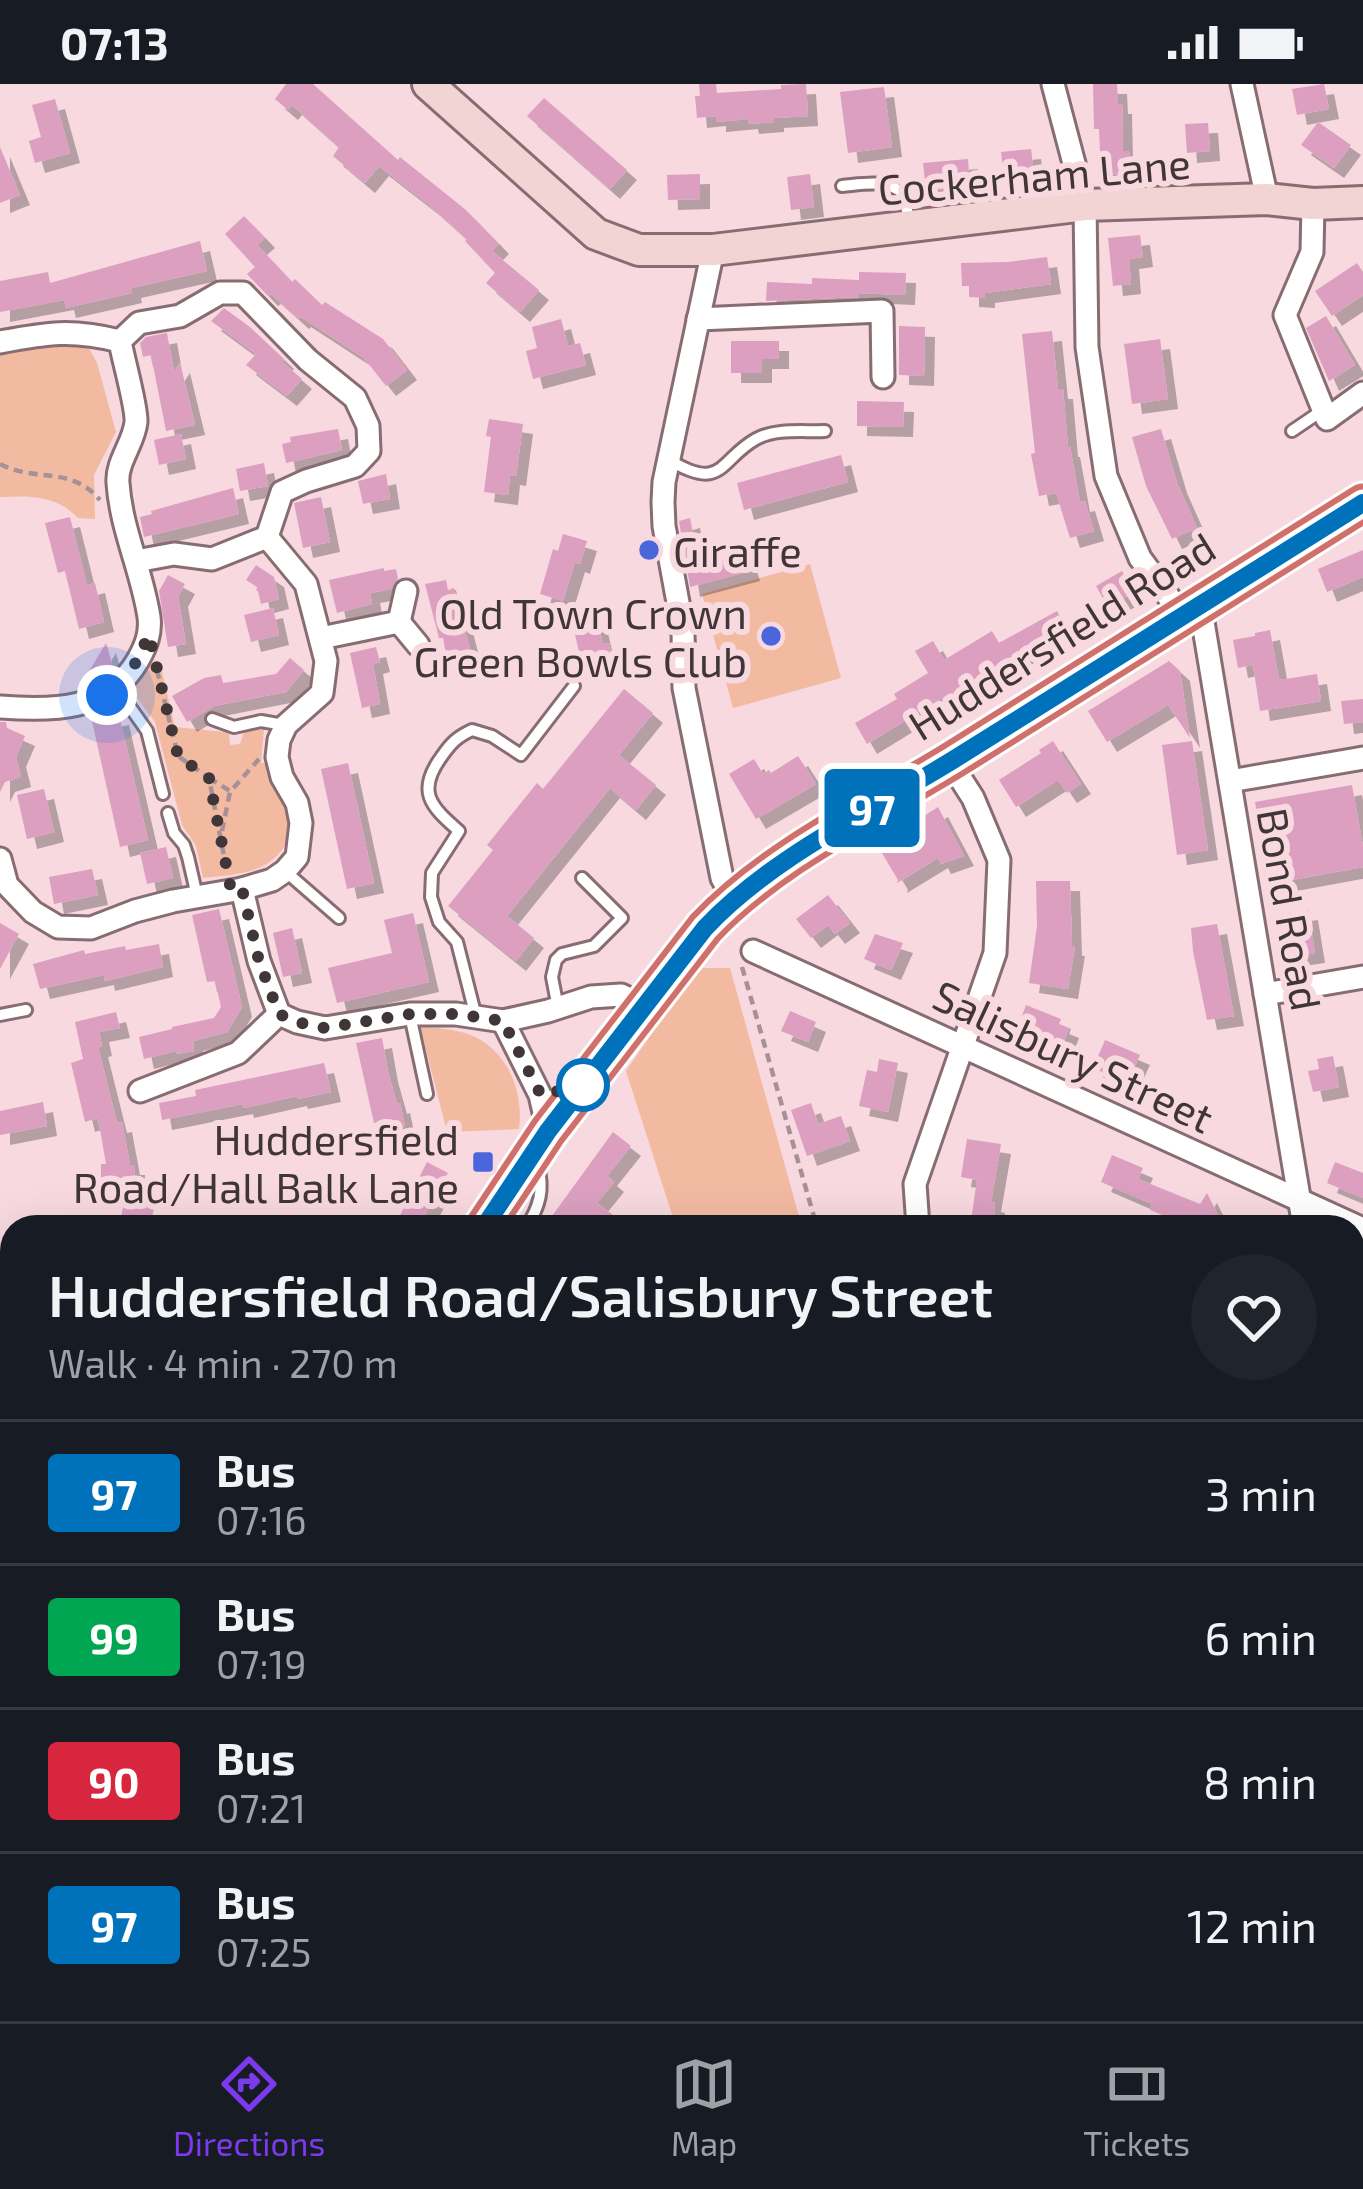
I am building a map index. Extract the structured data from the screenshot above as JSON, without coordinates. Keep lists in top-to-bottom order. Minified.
{"streets":{"highway":["Huddersfield Road"],"street":["Cockerham Lane","Bond Road","Salisbury Street"]},"crossings":[["Huddersfield Road","Bond Road"],["Bond Road","Salisbury Street"]],"places":{"other":["Giraffe","Old Town Crown Green Bowls Club"],"transit":["Huddersfield Road/Hall Balk Lane"]},"lines":["bus line 97"],"page":{"status":"07:13","on_map":"97","heading":["Huddersfield Road/Salisbury Street","Walk · 4 min · 270 m"],"list":[{"mark":"97","name":"Bus","note":"07:16","value":"3 min"},{"mark":"99","name":"Bus","note":"07:19","value":"6 min"},{"mark":"90","name":"Bus","note":"07:21","value":"8 min"},{"mark":"97","name":"Bus","note":"07:25","value":"12 min"}],"tabs":["Directions","Map","Tickets"]}}
